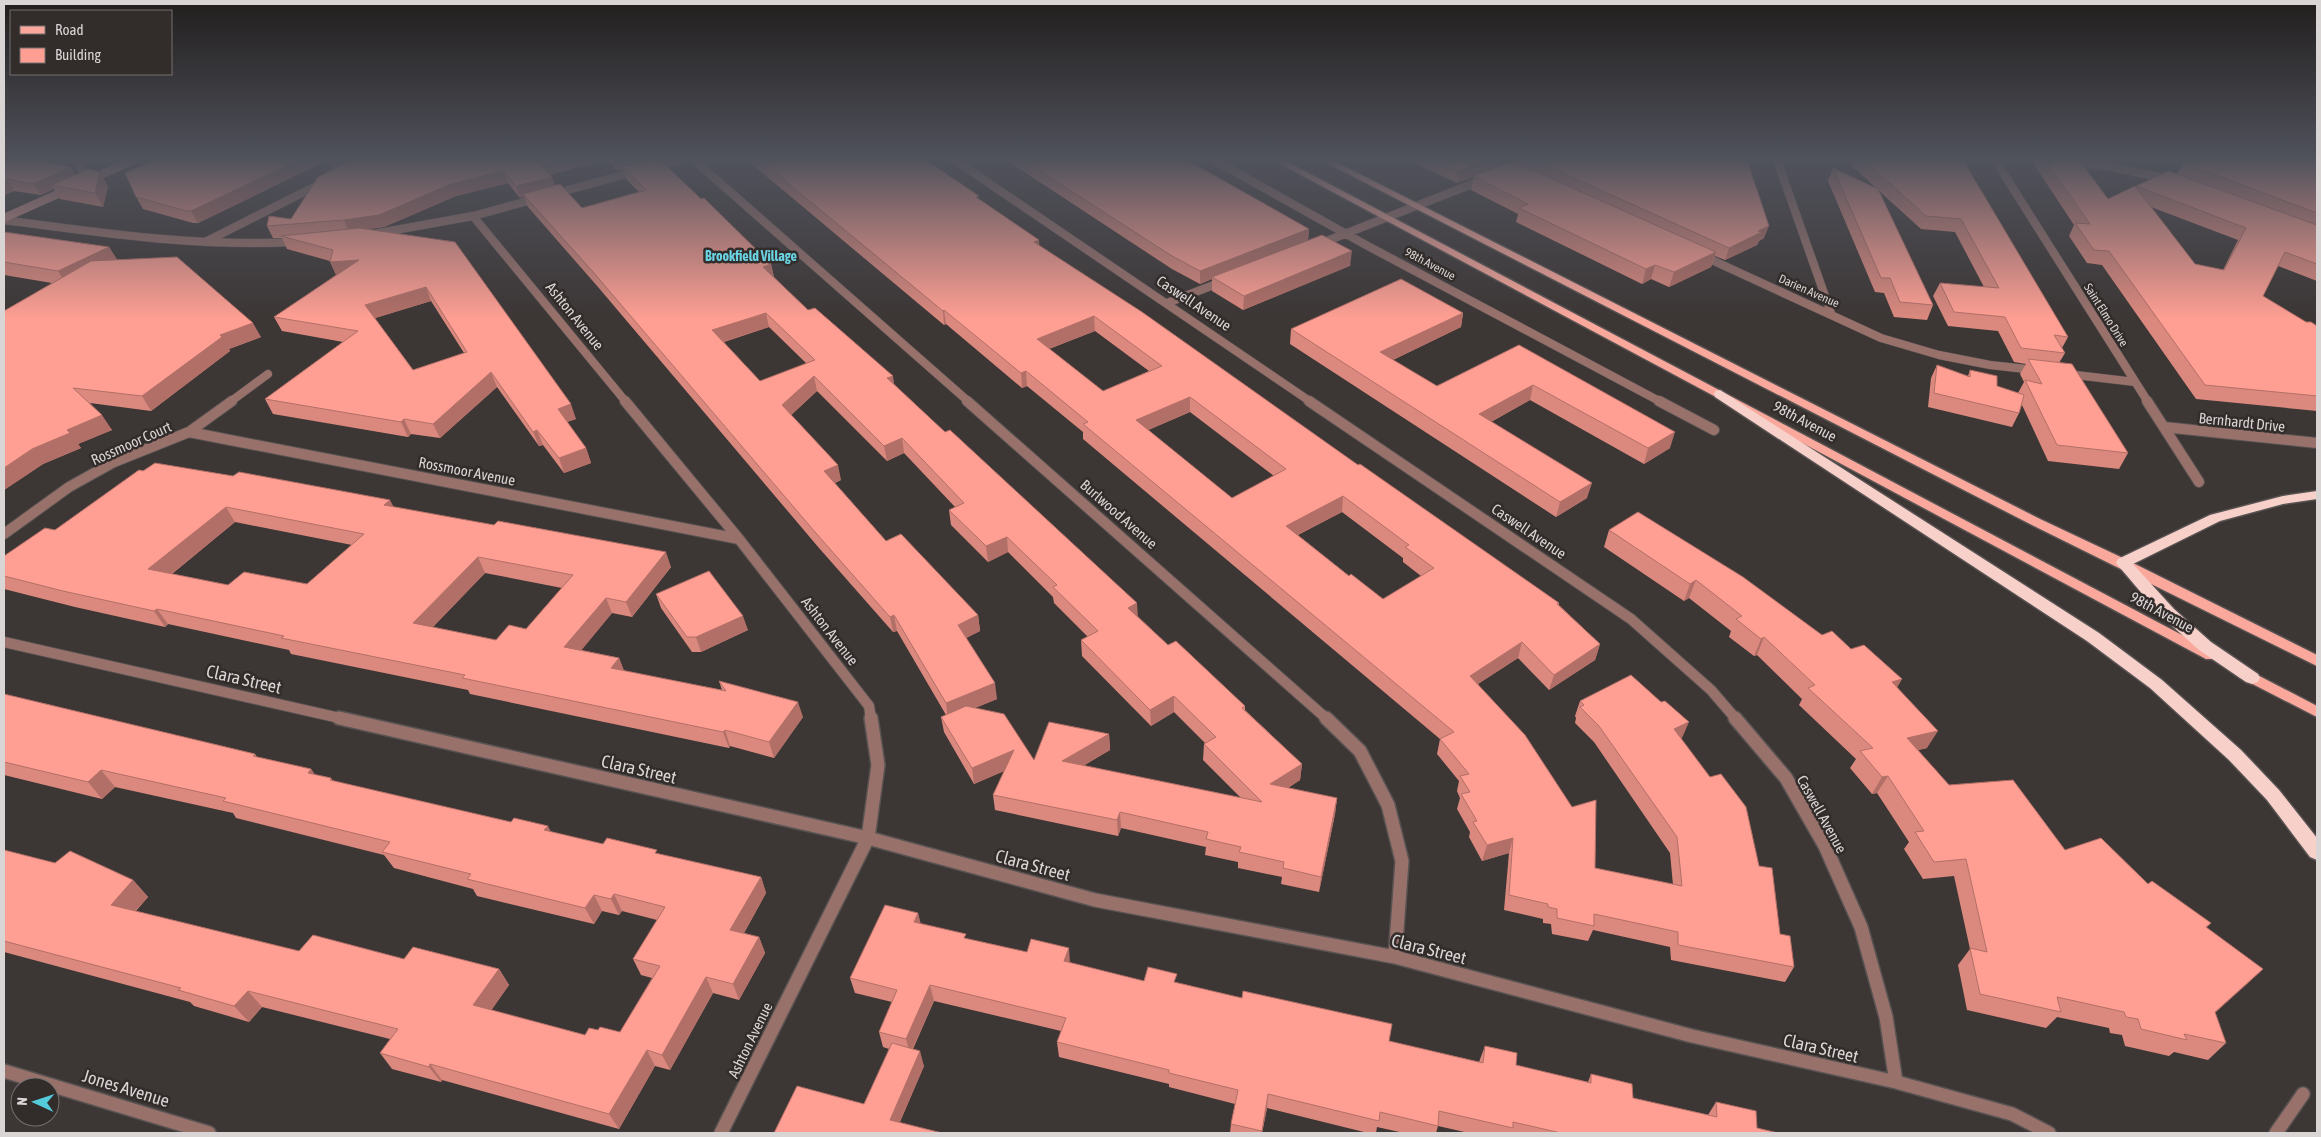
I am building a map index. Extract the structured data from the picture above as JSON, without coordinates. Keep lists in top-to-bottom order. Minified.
{"streets":{"main road":["98th Avenue"],"street":["Darien Avenue","Caswell Avenue","Saint Elmo Drive","Ashton Avenue","Bernhardt Drive","Rossmoor Court","Rossmoor Avenue","Burlwood Avenue","Clara Street","Jones Avenue"]},"crossings":[["Caswell Avenue","Clara Street"],["Saint Elmo Drive","Bernhardt Drive"],["Ashton Avenue","Rossmoor Avenue"],["Ashton Avenue","Clara Street"],["Rossmoor Court","Rossmoor Avenue"],["Burlwood Avenue","Clara Street"]],"districts":["Brookfield Village"],"legend":["Road","Building"],"north":"left"}
